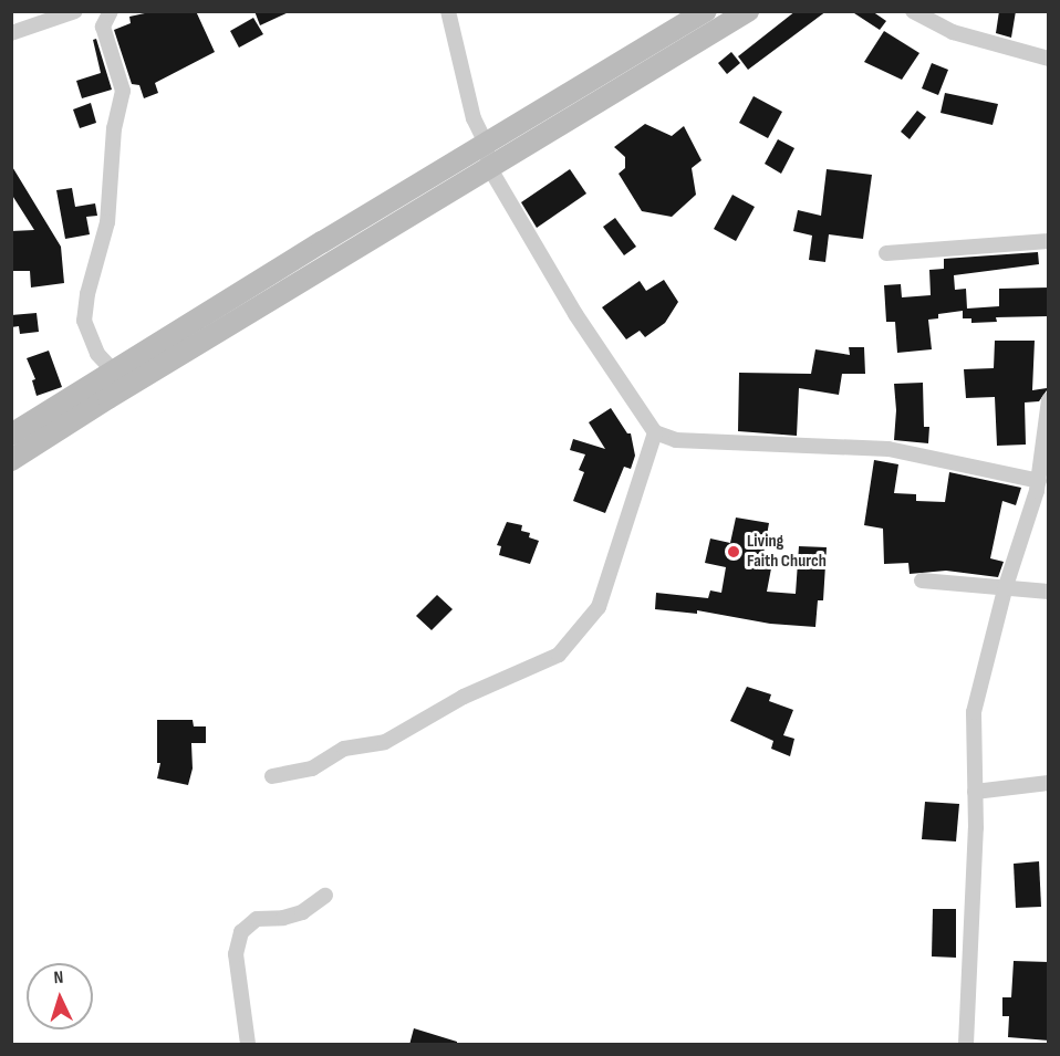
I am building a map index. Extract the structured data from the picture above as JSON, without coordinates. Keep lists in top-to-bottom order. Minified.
{"places":["Living Faith Church"],"north":"top"}
